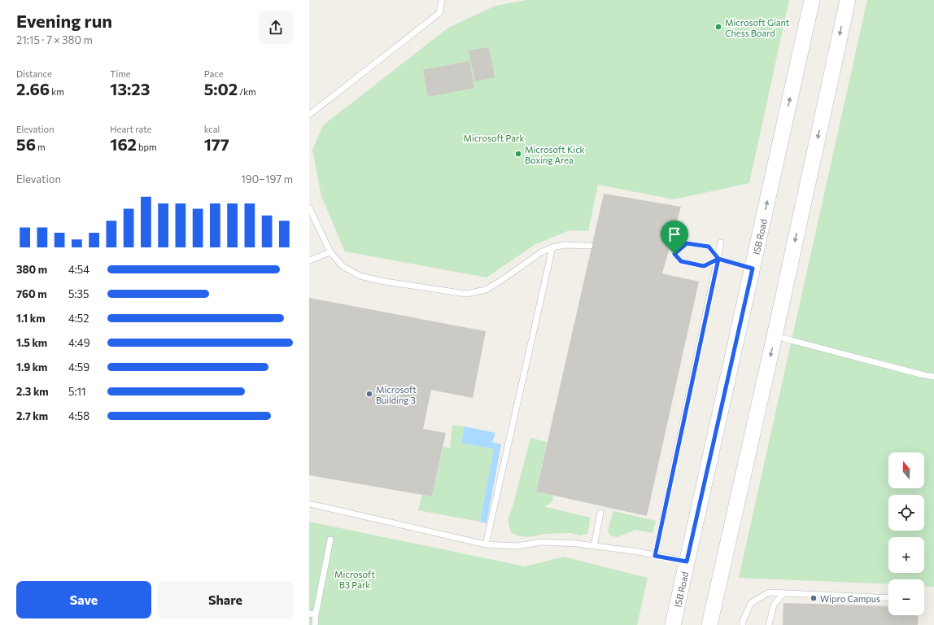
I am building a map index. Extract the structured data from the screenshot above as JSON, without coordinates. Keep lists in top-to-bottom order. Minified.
{"streets":{"main road":["ISB Road"]},"parks":["Microsoft Park","Microsoft B3 Park"],"places":["Microsoft Giant Chess Board","Microsoft Kick Boxing Area","Microsoft Building 3","Wipro Campus"],"north":"top","page":{"heading":["Evening run","21:15 · 7 × 380 m"],"stats":[["Distance","2.66 km"],["Time","13:23"],["Pace","5:02 /km"],["Elevation","56 m"],["Heart rate","162 bpm"],["kcal","177"]],"chart":["Elevation","190–197 m"],"list":[{"name":"380 m","note":"4:54"},{"name":"760 m","note":"5:35"},{"name":"1.1 km","note":"4:52"},{"name":"1.5 km","note":"4:49"},{"name":"1.9 km","note":"4:59"},{"name":"2.3 km","note":"5:11"},{"name":"2.7 km","note":"4:58"}],"map_buttons":["+","−"],"buttons":["Save","Share"]}}
